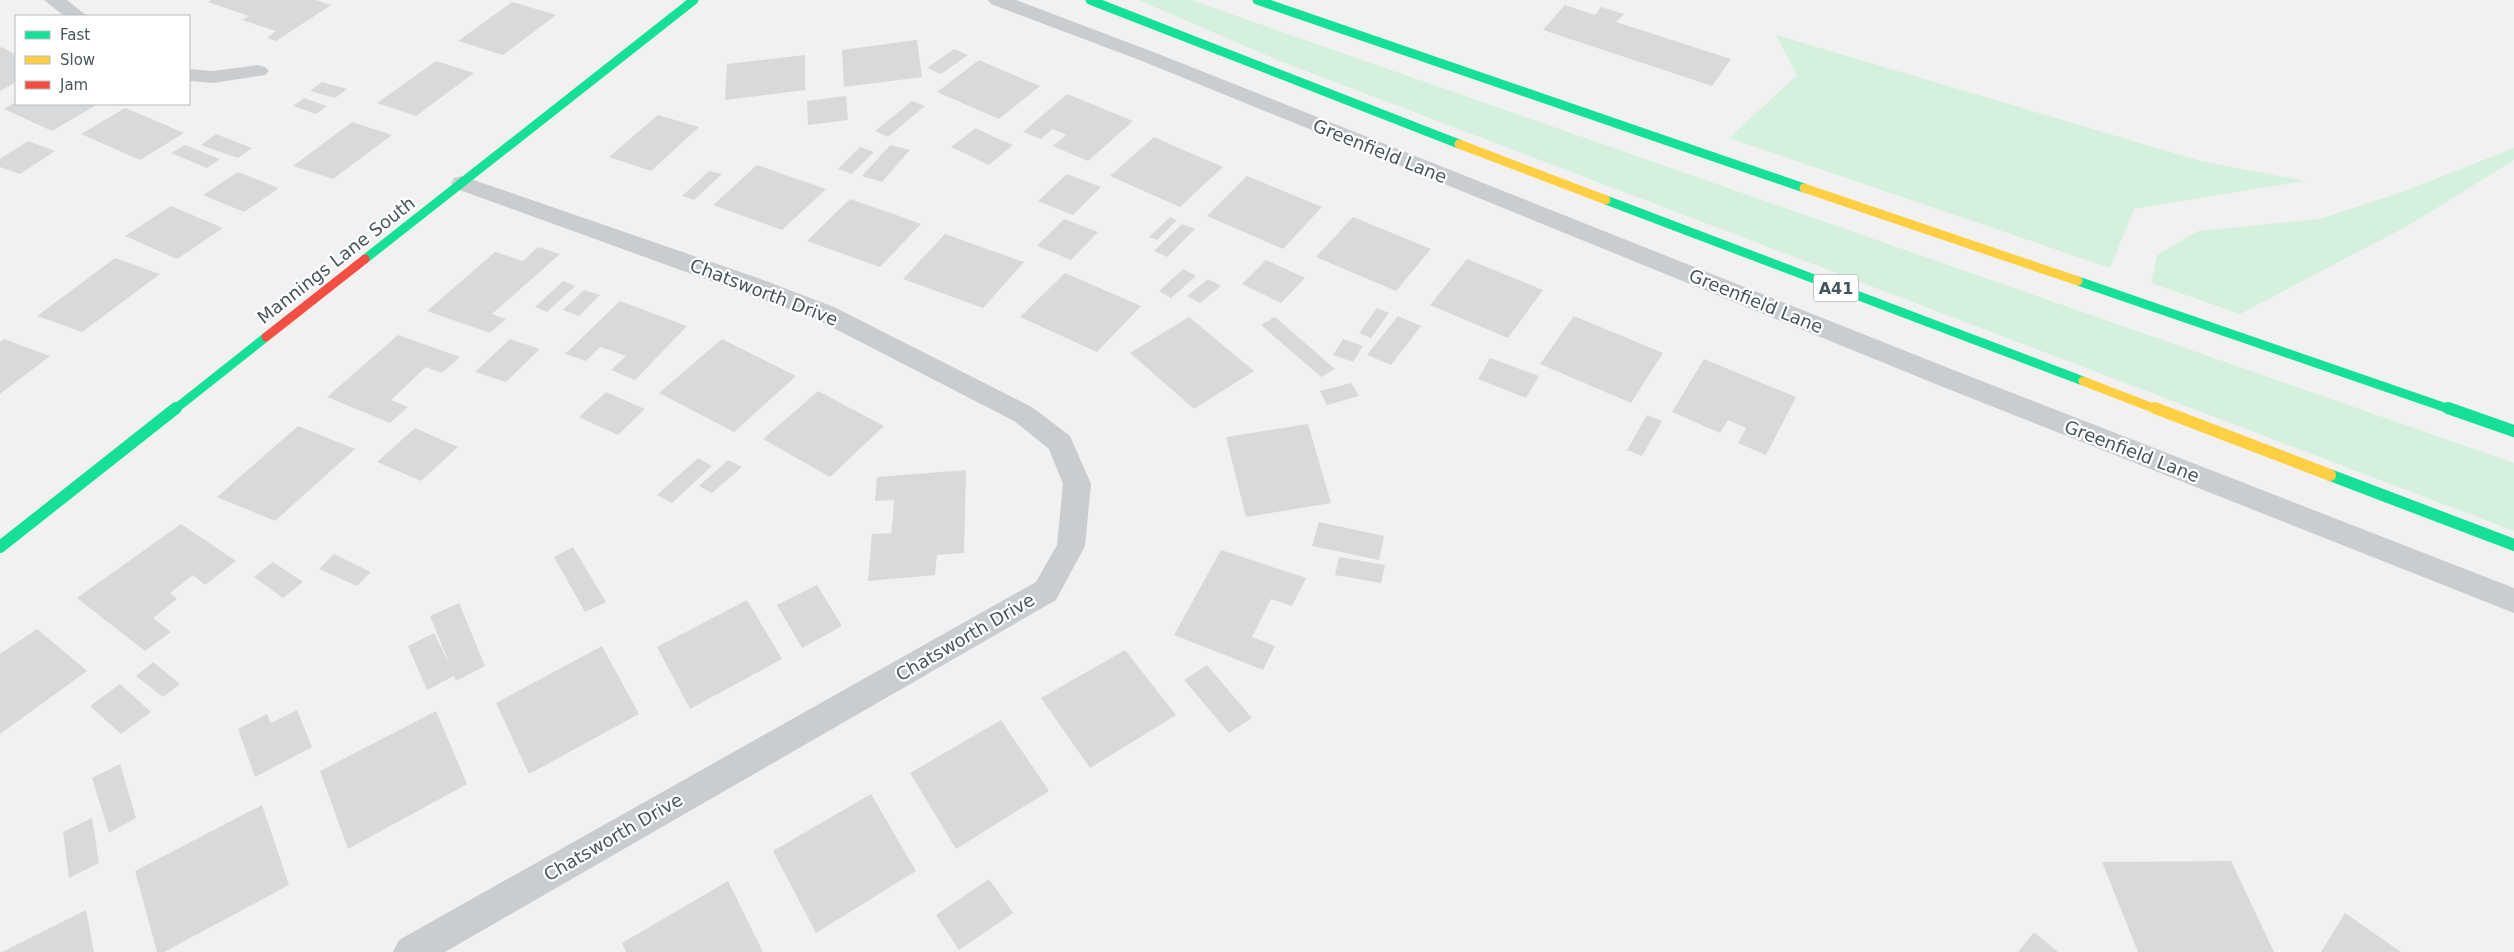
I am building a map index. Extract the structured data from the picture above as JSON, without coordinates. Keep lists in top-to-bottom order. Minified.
{"streets":{"main road":["Greenfield Lane","Mannings Lane South","A41"],"street":["Chatsworth Drive"]},"crossings":[["Mannings Lane South","Chatsworth Drive"]],"legend":["Fast","Slow","Jam"]}
